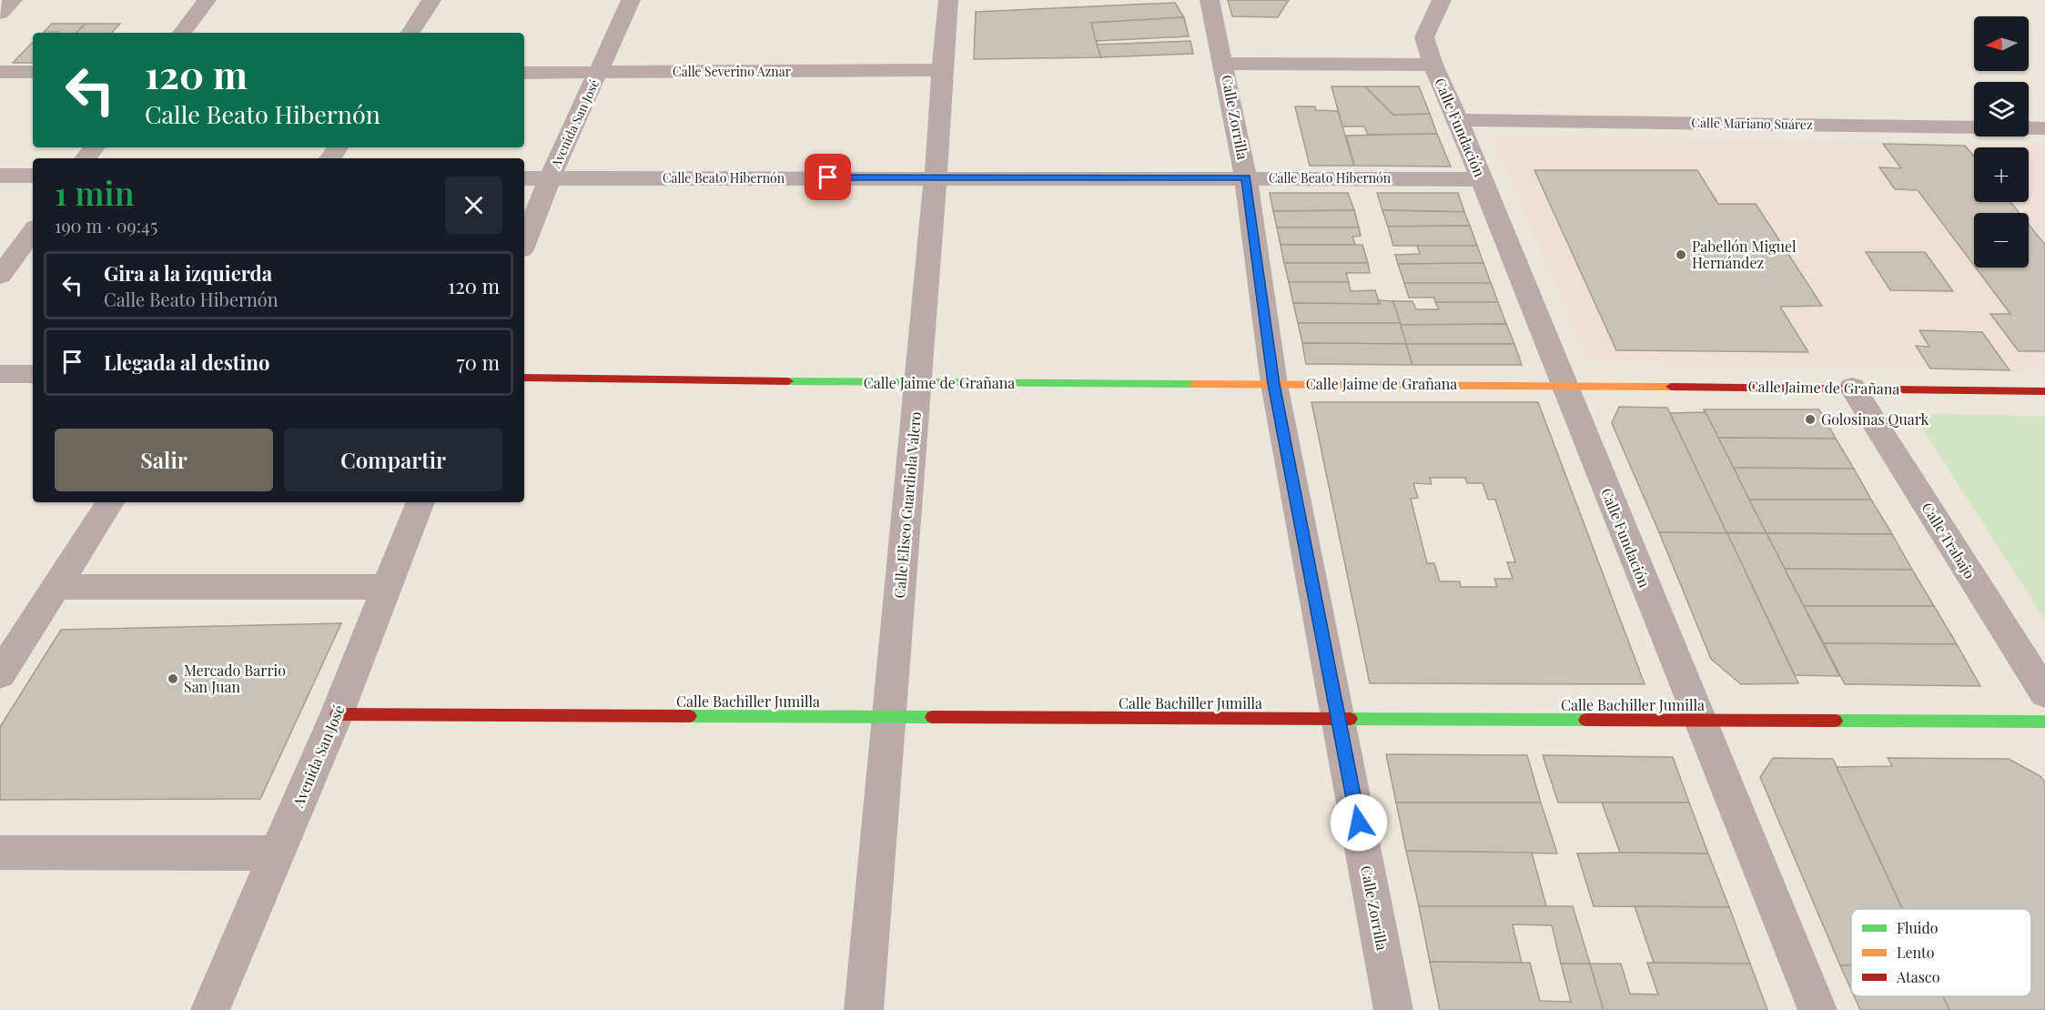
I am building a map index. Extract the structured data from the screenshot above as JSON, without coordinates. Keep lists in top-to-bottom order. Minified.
{"streets":{"street":["Calle Severino Aznar","Calle Zorrilla","Avenida San José","Calle Mariano Suárez","Calle Fundación","Calle Beato Hibernón","Calle Jaime de Grañana","Calle Eliseo Guardiola Valero","Calle Trabajo","Calle Bachiller Jumilla"]},"crossings":[["Calle Severino Aznar","Avenida San José"],["Calle Severino Aznar","Calle Eliseo Guardiola Valero"],["Calle Zorrilla","Calle Beato Hibernón"],["Calle Zorrilla","Calle Jaime de Grañana"],["Calle Zorrilla","Calle Bachiller Jumilla"],["Avenida San José","Calle Beato Hibernón"],["Avenida San José","Calle Bachiller Jumilla"],["Calle Mariano Suárez","Calle Fundación"],["Calle Fundación","Calle Beato Hibernón"],["Calle Fundación","Calle Jaime de Grañana"],["Calle Fundación","Calle Bachiller Jumilla"],["Calle Beato Hibernón","Calle Eliseo Guardiola Valero"],["Calle Jaime de Grañana","Calle Eliseo Guardiola Valero"],["Calle Jaime de Grañana","Calle Trabajo"],["Calle Eliseo Guardiola Valero","Calle Bachiller Jumilla"]],"places":["Pabellón Miguel Hernández","Golosinas Quark","Mercado Barrio San Juan"],"legend":["Fluido","Lento","Atasco"],"north":"left","page":{"map_buttons":["+","−"],"turn":["120 m","Calle Beato Hibernón"],"heading":["1 min","190 m · 09:45"],"list":[{"name":"Gira a la izquierda","note":"Calle Beato Hibernón","value":"120 m"},{"name":"Llegada al destino","value":"70 m"}],"buttons":["Salir","Compartir"]}}
